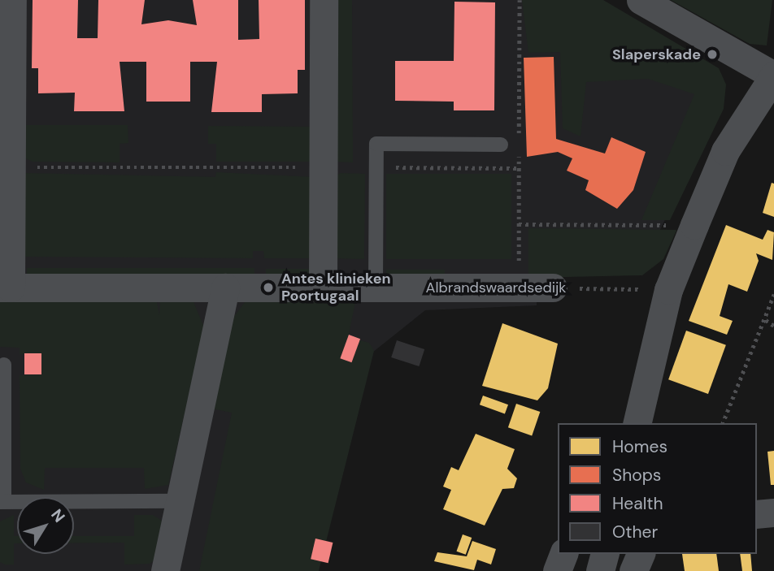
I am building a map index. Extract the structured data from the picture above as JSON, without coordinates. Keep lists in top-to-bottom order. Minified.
{"streets":{"street":["Albrandswaardsedijk"]},"places":["Slaperskade","Antes klinieken Poortugaal"],"legend":["Homes","Shops","Health","Other"],"north":"top right"}
